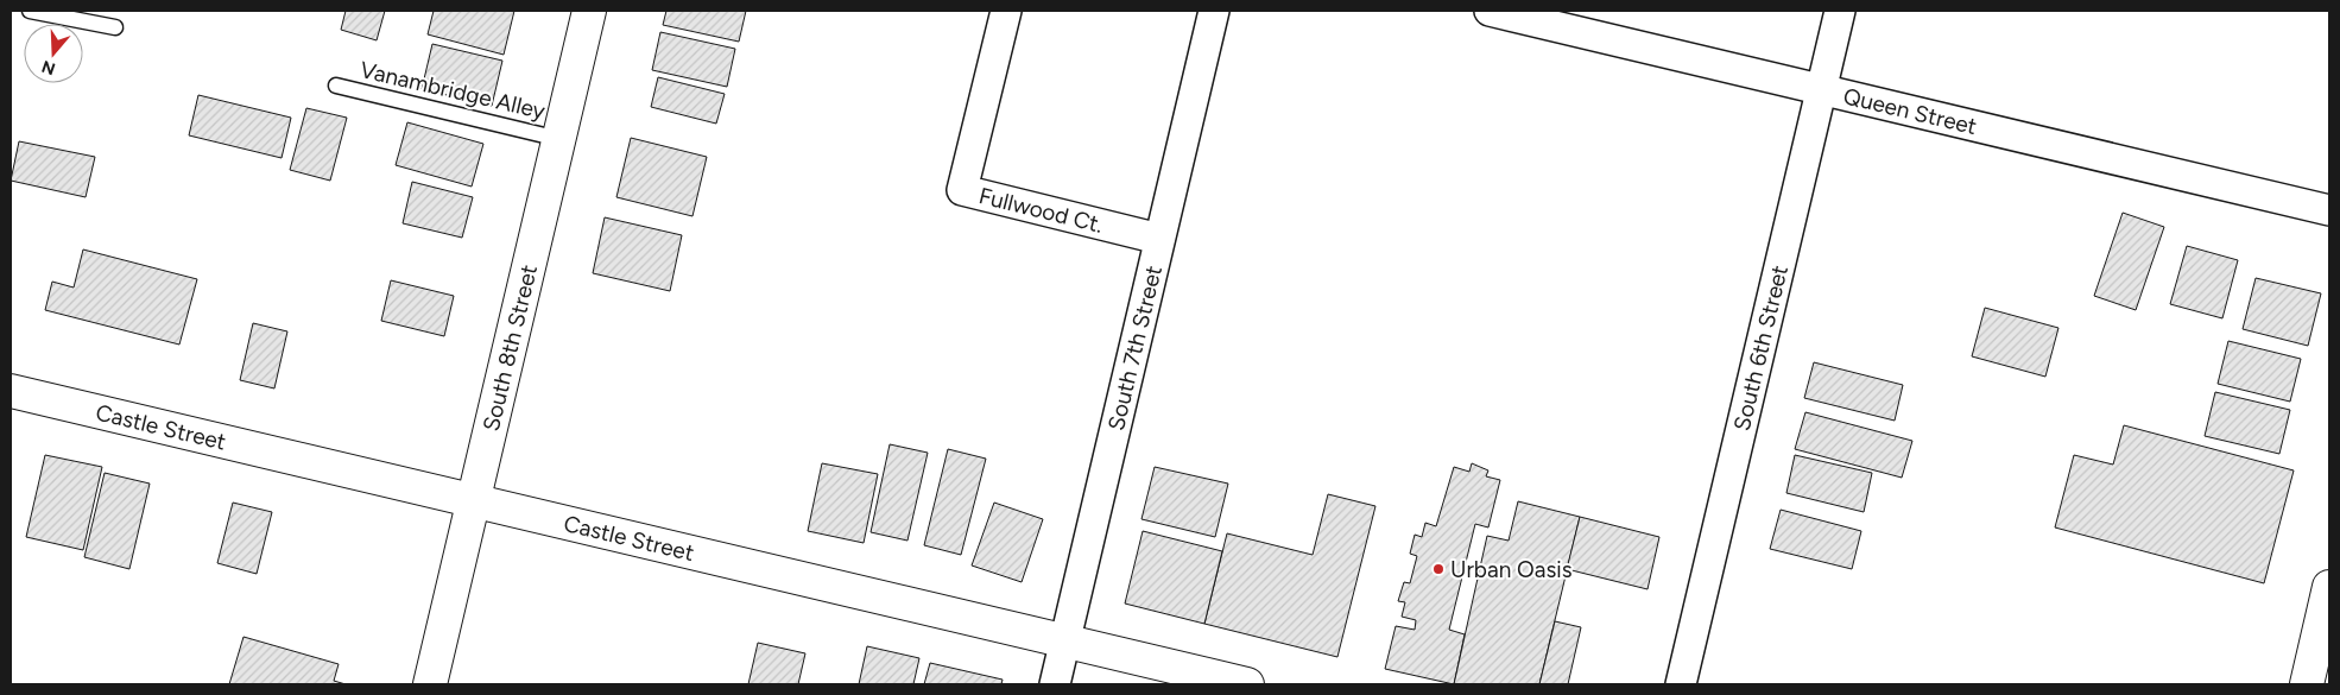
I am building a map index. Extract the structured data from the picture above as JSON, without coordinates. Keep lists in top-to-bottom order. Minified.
{"streets":{"street":["Queen Street","Fullwood Ct.","South 7th Street","South 6th Street","South 8th Street","Castle Street"],"lane":["Vanambridge Alley"]},"crossings":[["Vanambridge Alley","South 8th Street"],["Queen Street","South 6th Street"],["Fullwood Ct.","South 7th Street"],["South 7th Street","Castle Street"],["South 8th Street","Castle Street"]],"places":["Urban Oasis"],"north":"bottom"}
